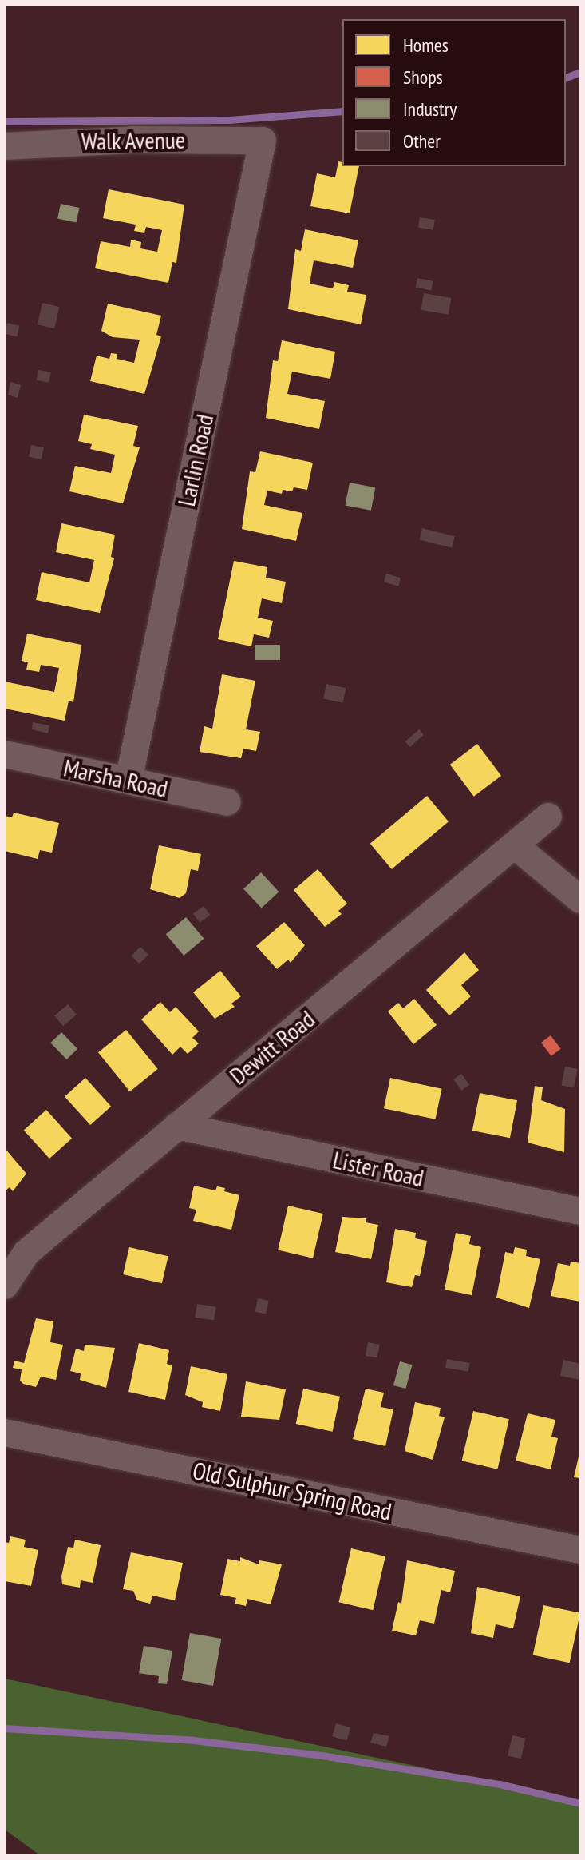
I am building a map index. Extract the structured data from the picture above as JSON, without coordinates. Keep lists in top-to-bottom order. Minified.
{"streets":{"street":["Walk Avenue","Larlin Road","Marsha Road","Dewitt Road","Lister Road","Old Sulphur Spring Road"]},"crossings":[["Walk Avenue","Larlin Road"],["Larlin Road","Marsha Road"],["Dewitt Road","Lister Road"]],"legend":["Homes","Shops","Industry","Other"]}
